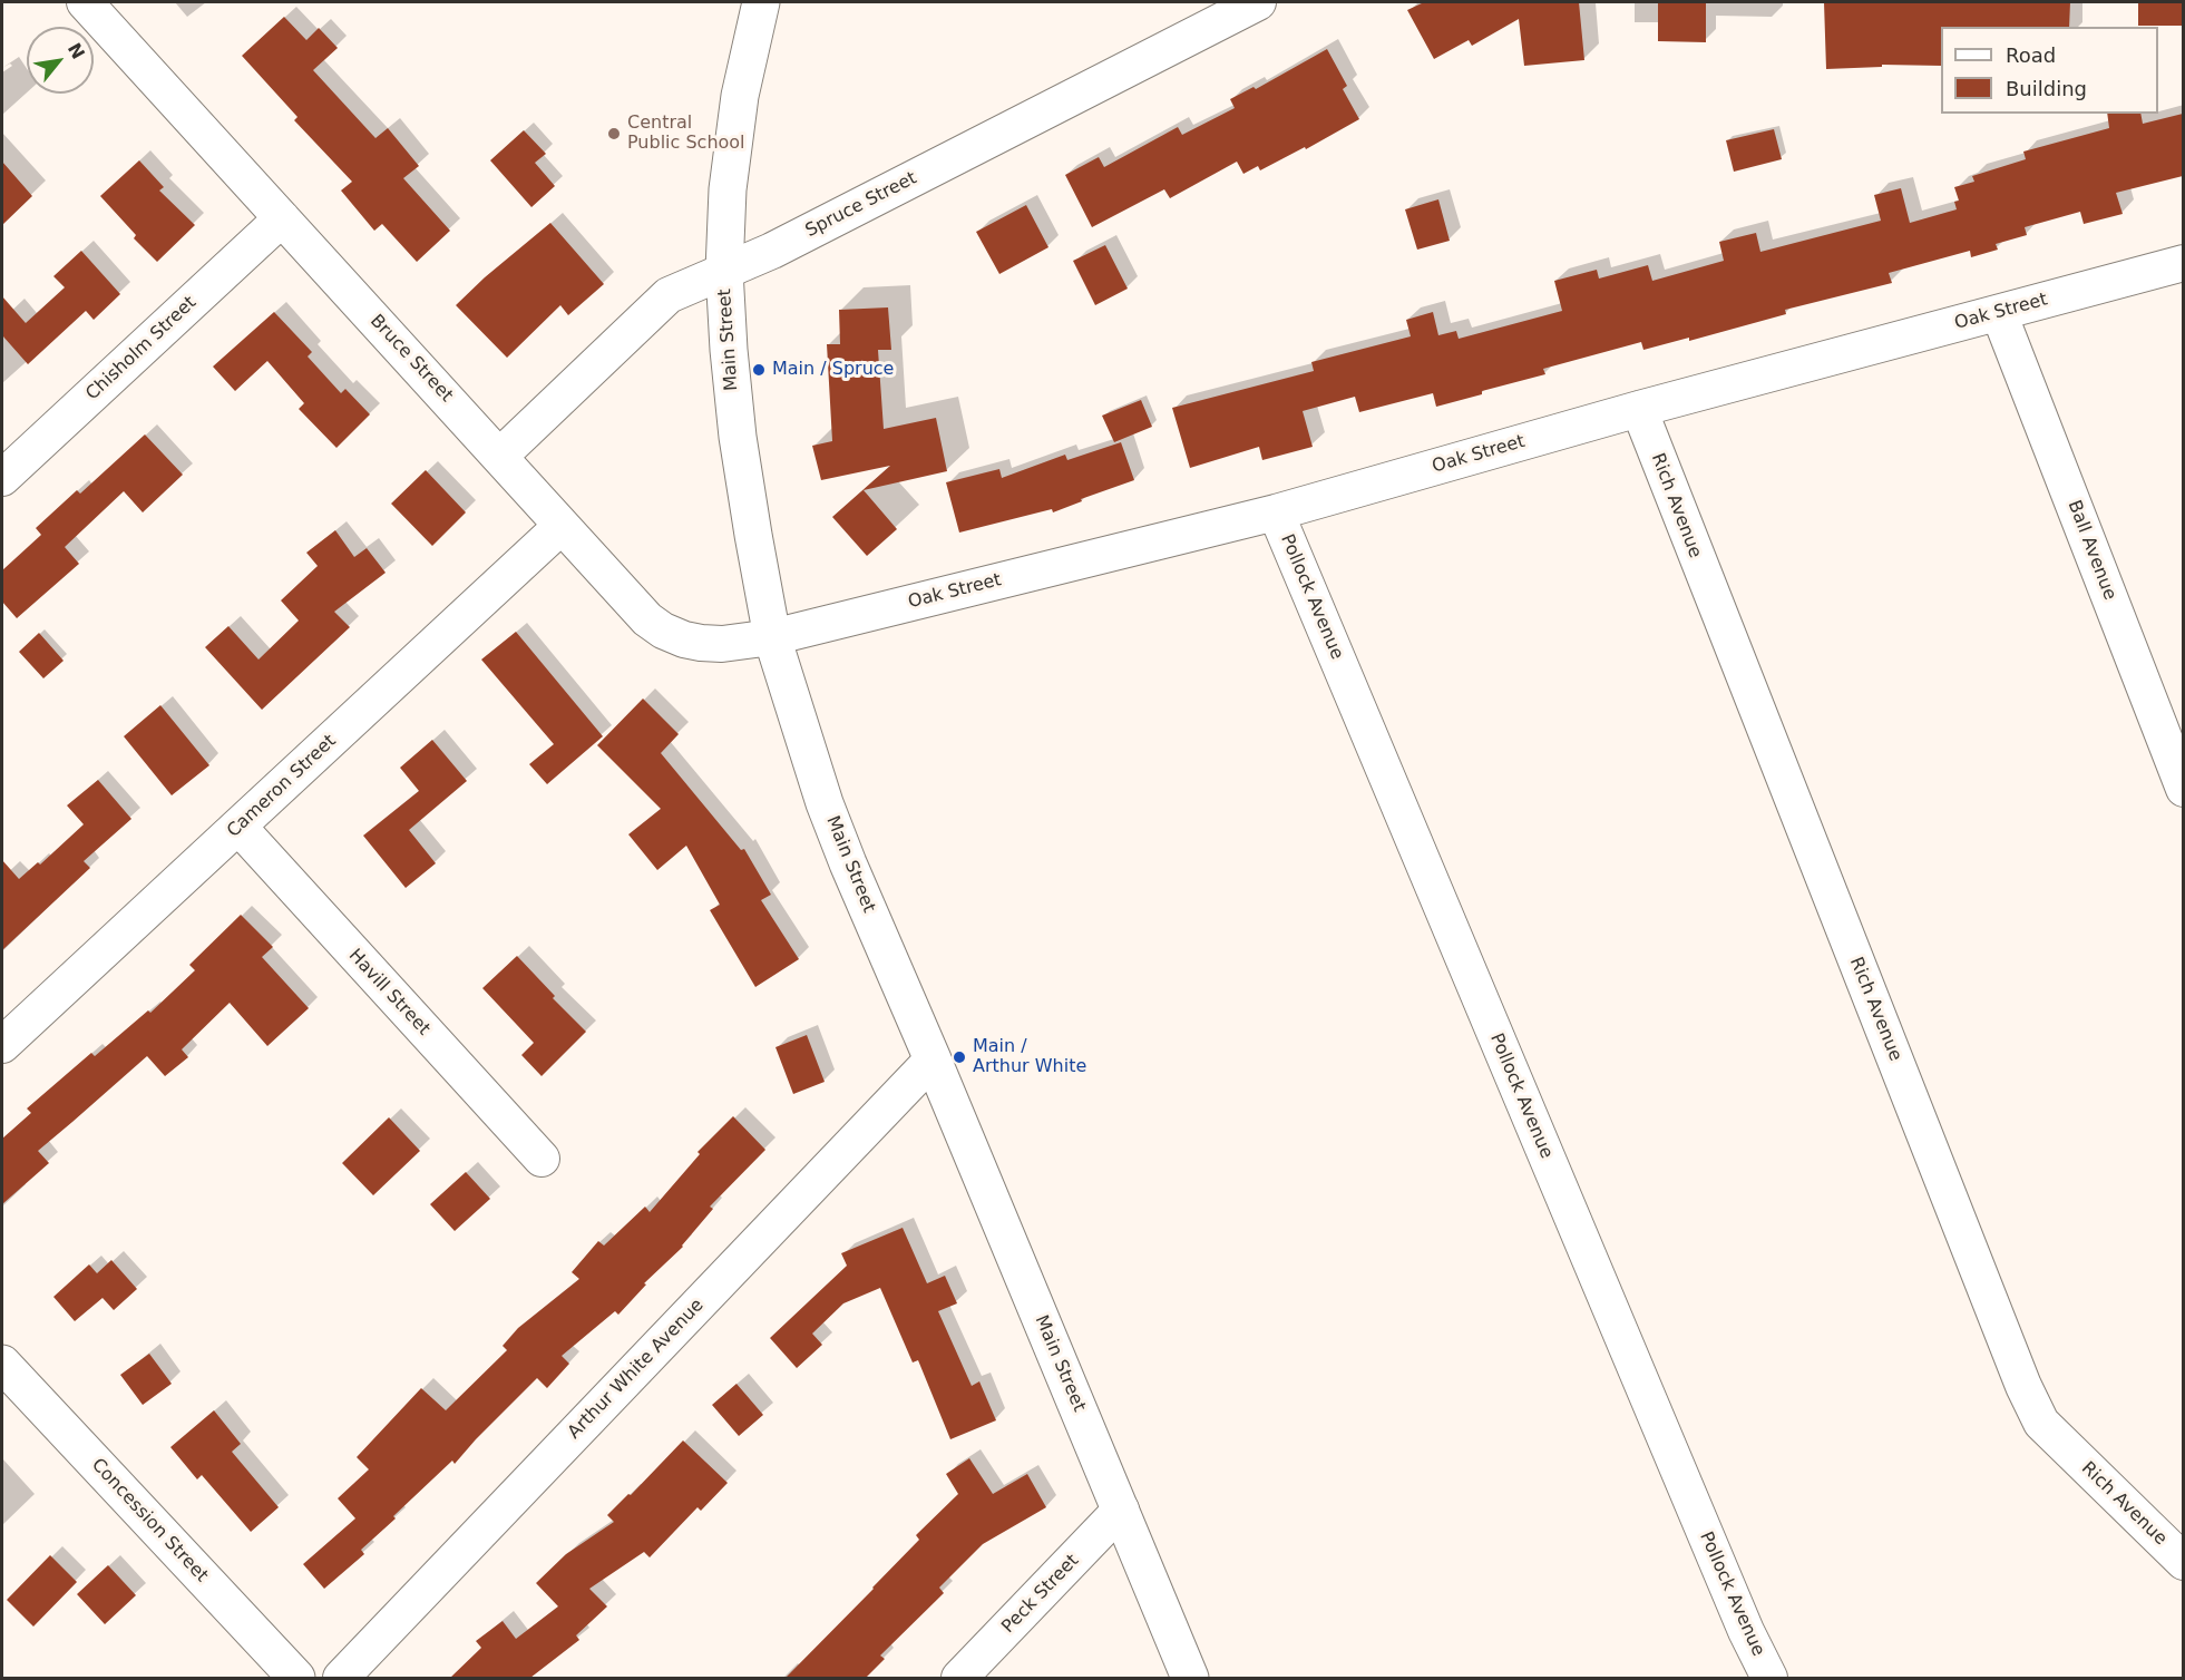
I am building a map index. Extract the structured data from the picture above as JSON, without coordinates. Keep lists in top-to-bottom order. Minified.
{"streets":{"main road":["Main Street","Concession Street"],"street":["Spruce Street","Oak Street","Chisholm Street","Bruce Street","Rich Avenue","Ball Avenue","Pollock Avenue","Cameron Street","Havill Street","Arthur White Avenue","Peck Street"]},"crossings":[["Spruce Street","Main Street"],["Spruce Street","Bruce Street"],["Oak Street","Main Street"],["Oak Street","Bruce Street"],["Oak Street","Rich Avenue"],["Oak Street","Ball Avenue"],["Oak Street","Pollock Avenue"],["Main Street","Bruce Street"],["Main Street","Arthur White Avenue"],["Main Street","Peck Street"],["Chisholm Street","Bruce Street"],["Bruce Street","Cameron Street"],["Cameron Street","Havill Street"]],"places":["Central Public School","Main / Spruce","Main / Arthur White"],"legend":["Road","Building"],"north":"top right"}
